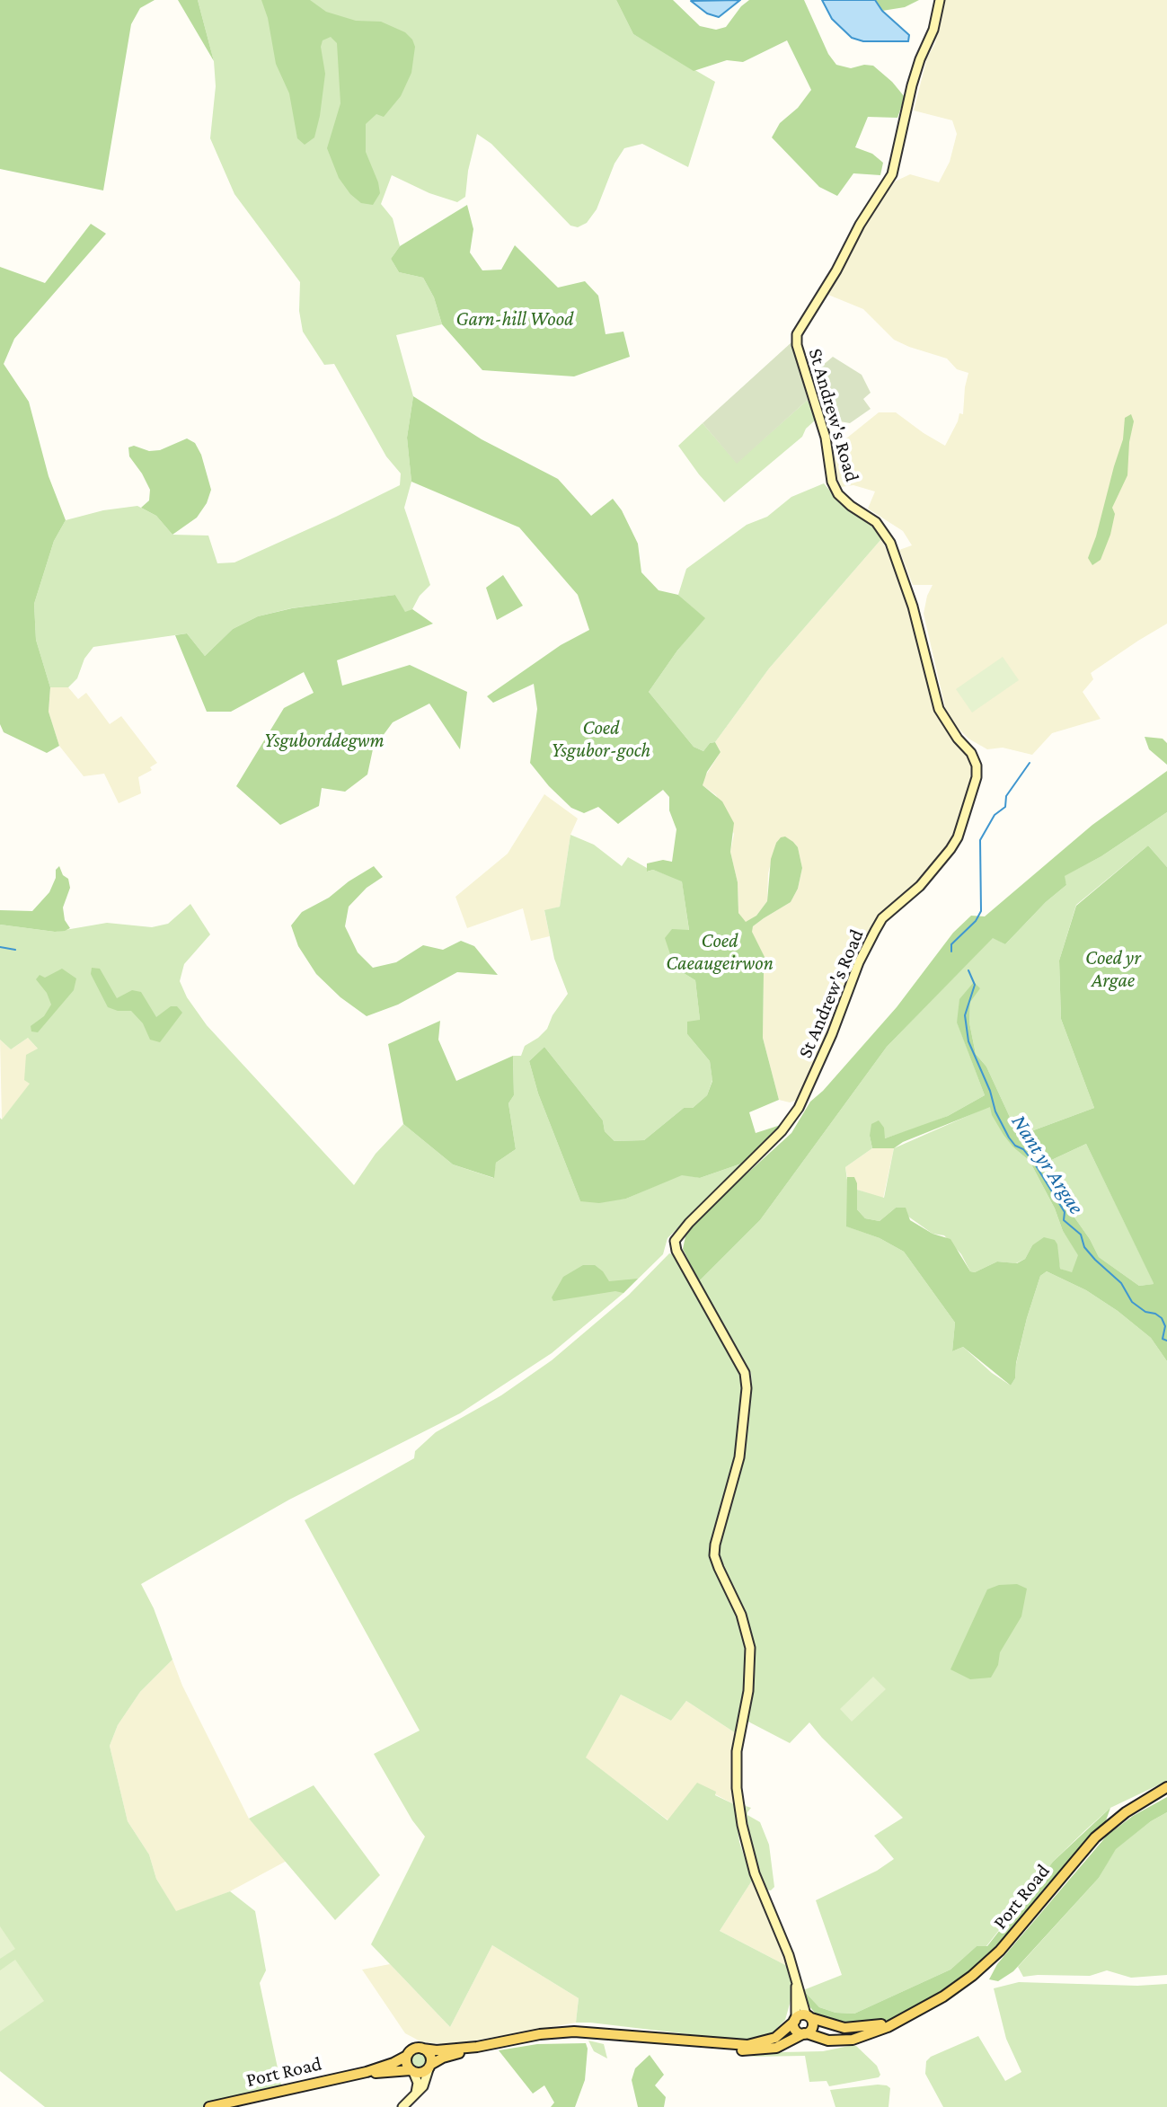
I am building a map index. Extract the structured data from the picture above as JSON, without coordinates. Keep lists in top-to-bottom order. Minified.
{"streets":{"main road":["Port Road"],"street":["St Andrew's Road"]},"crossings":[["St Andrew's Road","Port Road"]],"water":["Nant yr Argae"],"parks":["Garn-hill Wood","Coed Ysgubor-goch","Ysguborddegwm","Coed Caeaugeirwon","Coed yr Argae"]}
